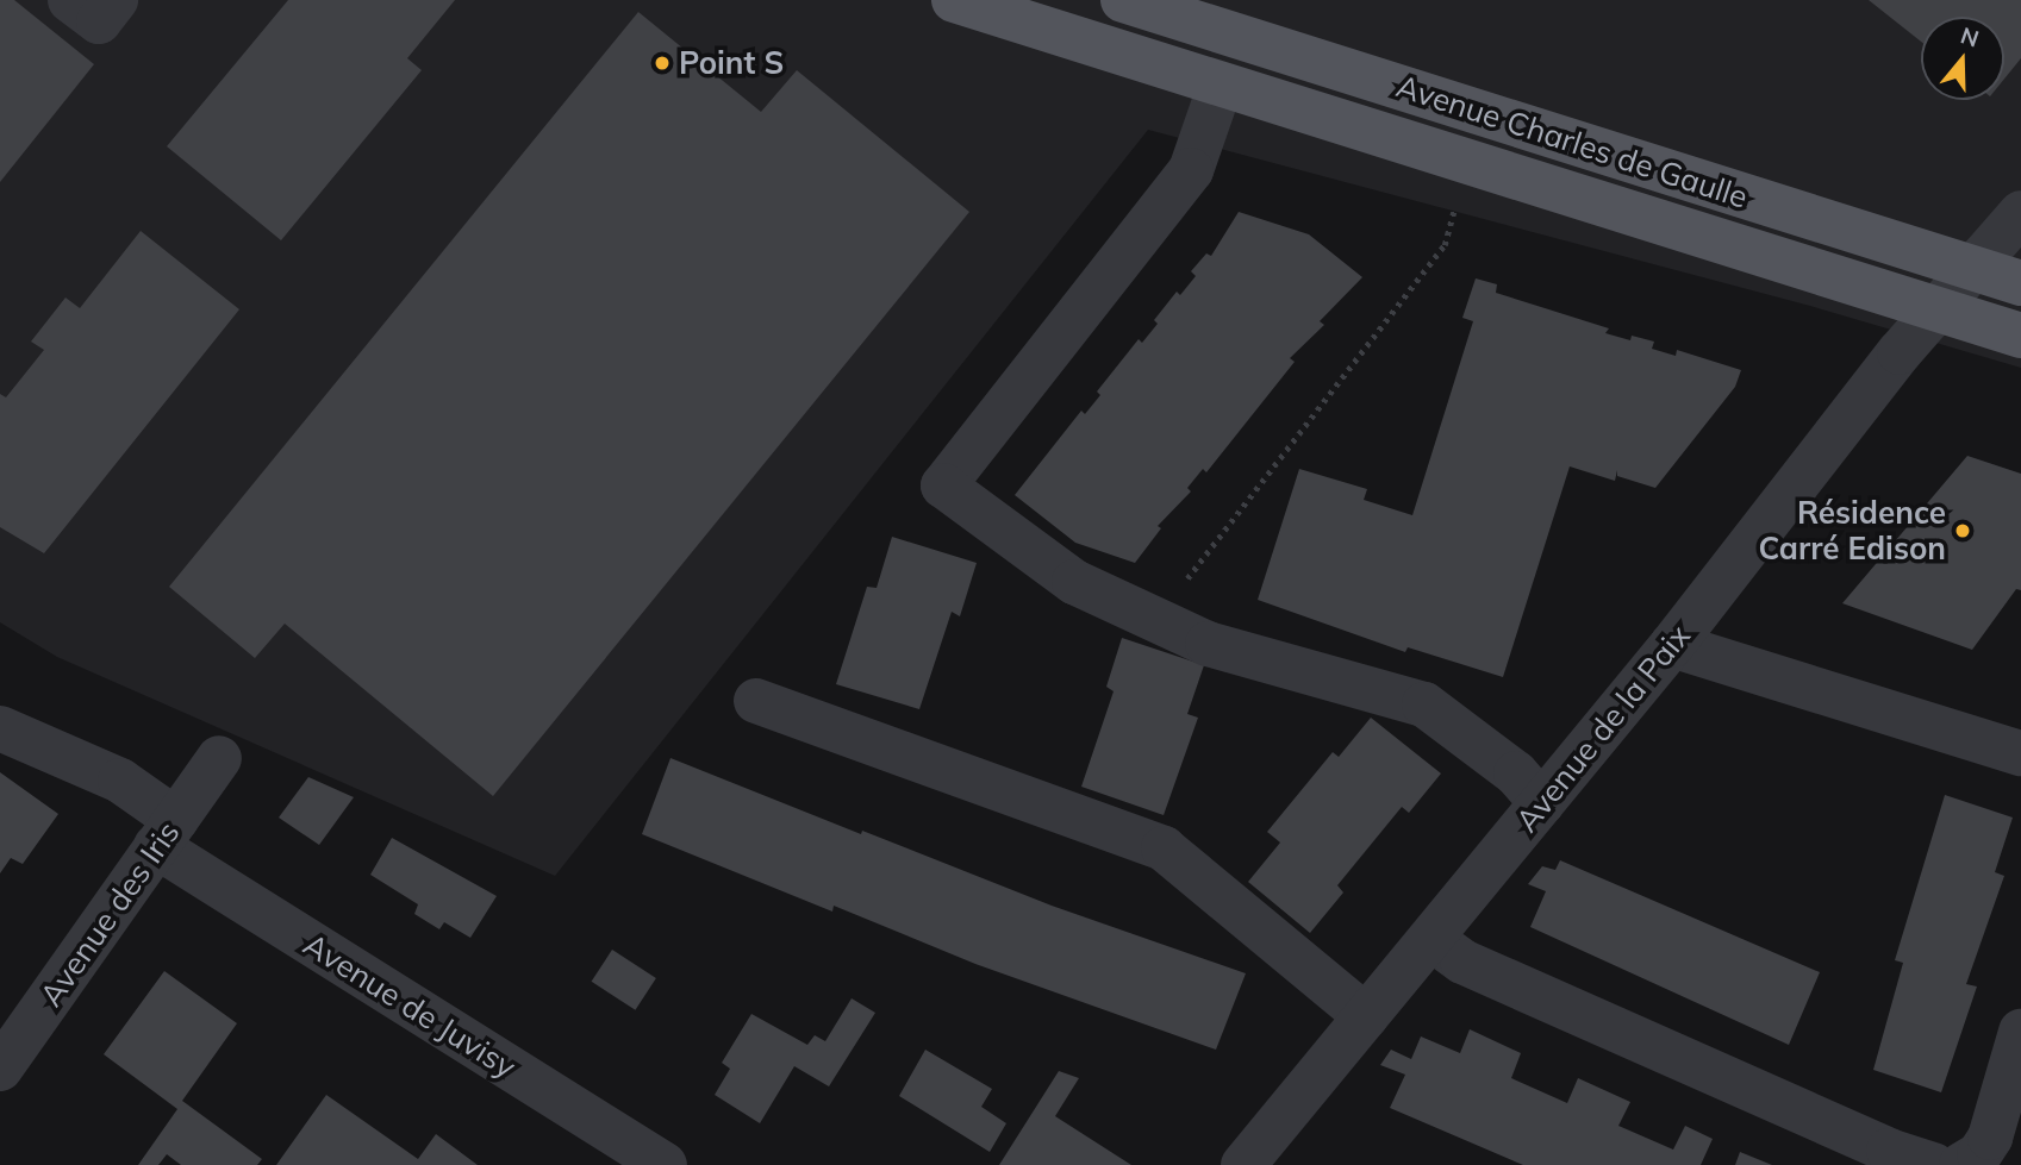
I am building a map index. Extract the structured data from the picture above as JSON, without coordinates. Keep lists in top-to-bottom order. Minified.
{"streets":{"main road":["Avenue Charles de Gaulle"],"street":["Avenue de la Paix","Avenue des Iris","Avenue de Juvisy"]},"crossings":[["Avenue Charles de Gaulle","Avenue de la Paix"],["Avenue des Iris","Avenue de Juvisy"]],"places":["Point S","Résidence Carré Edison"],"north":"top"}
